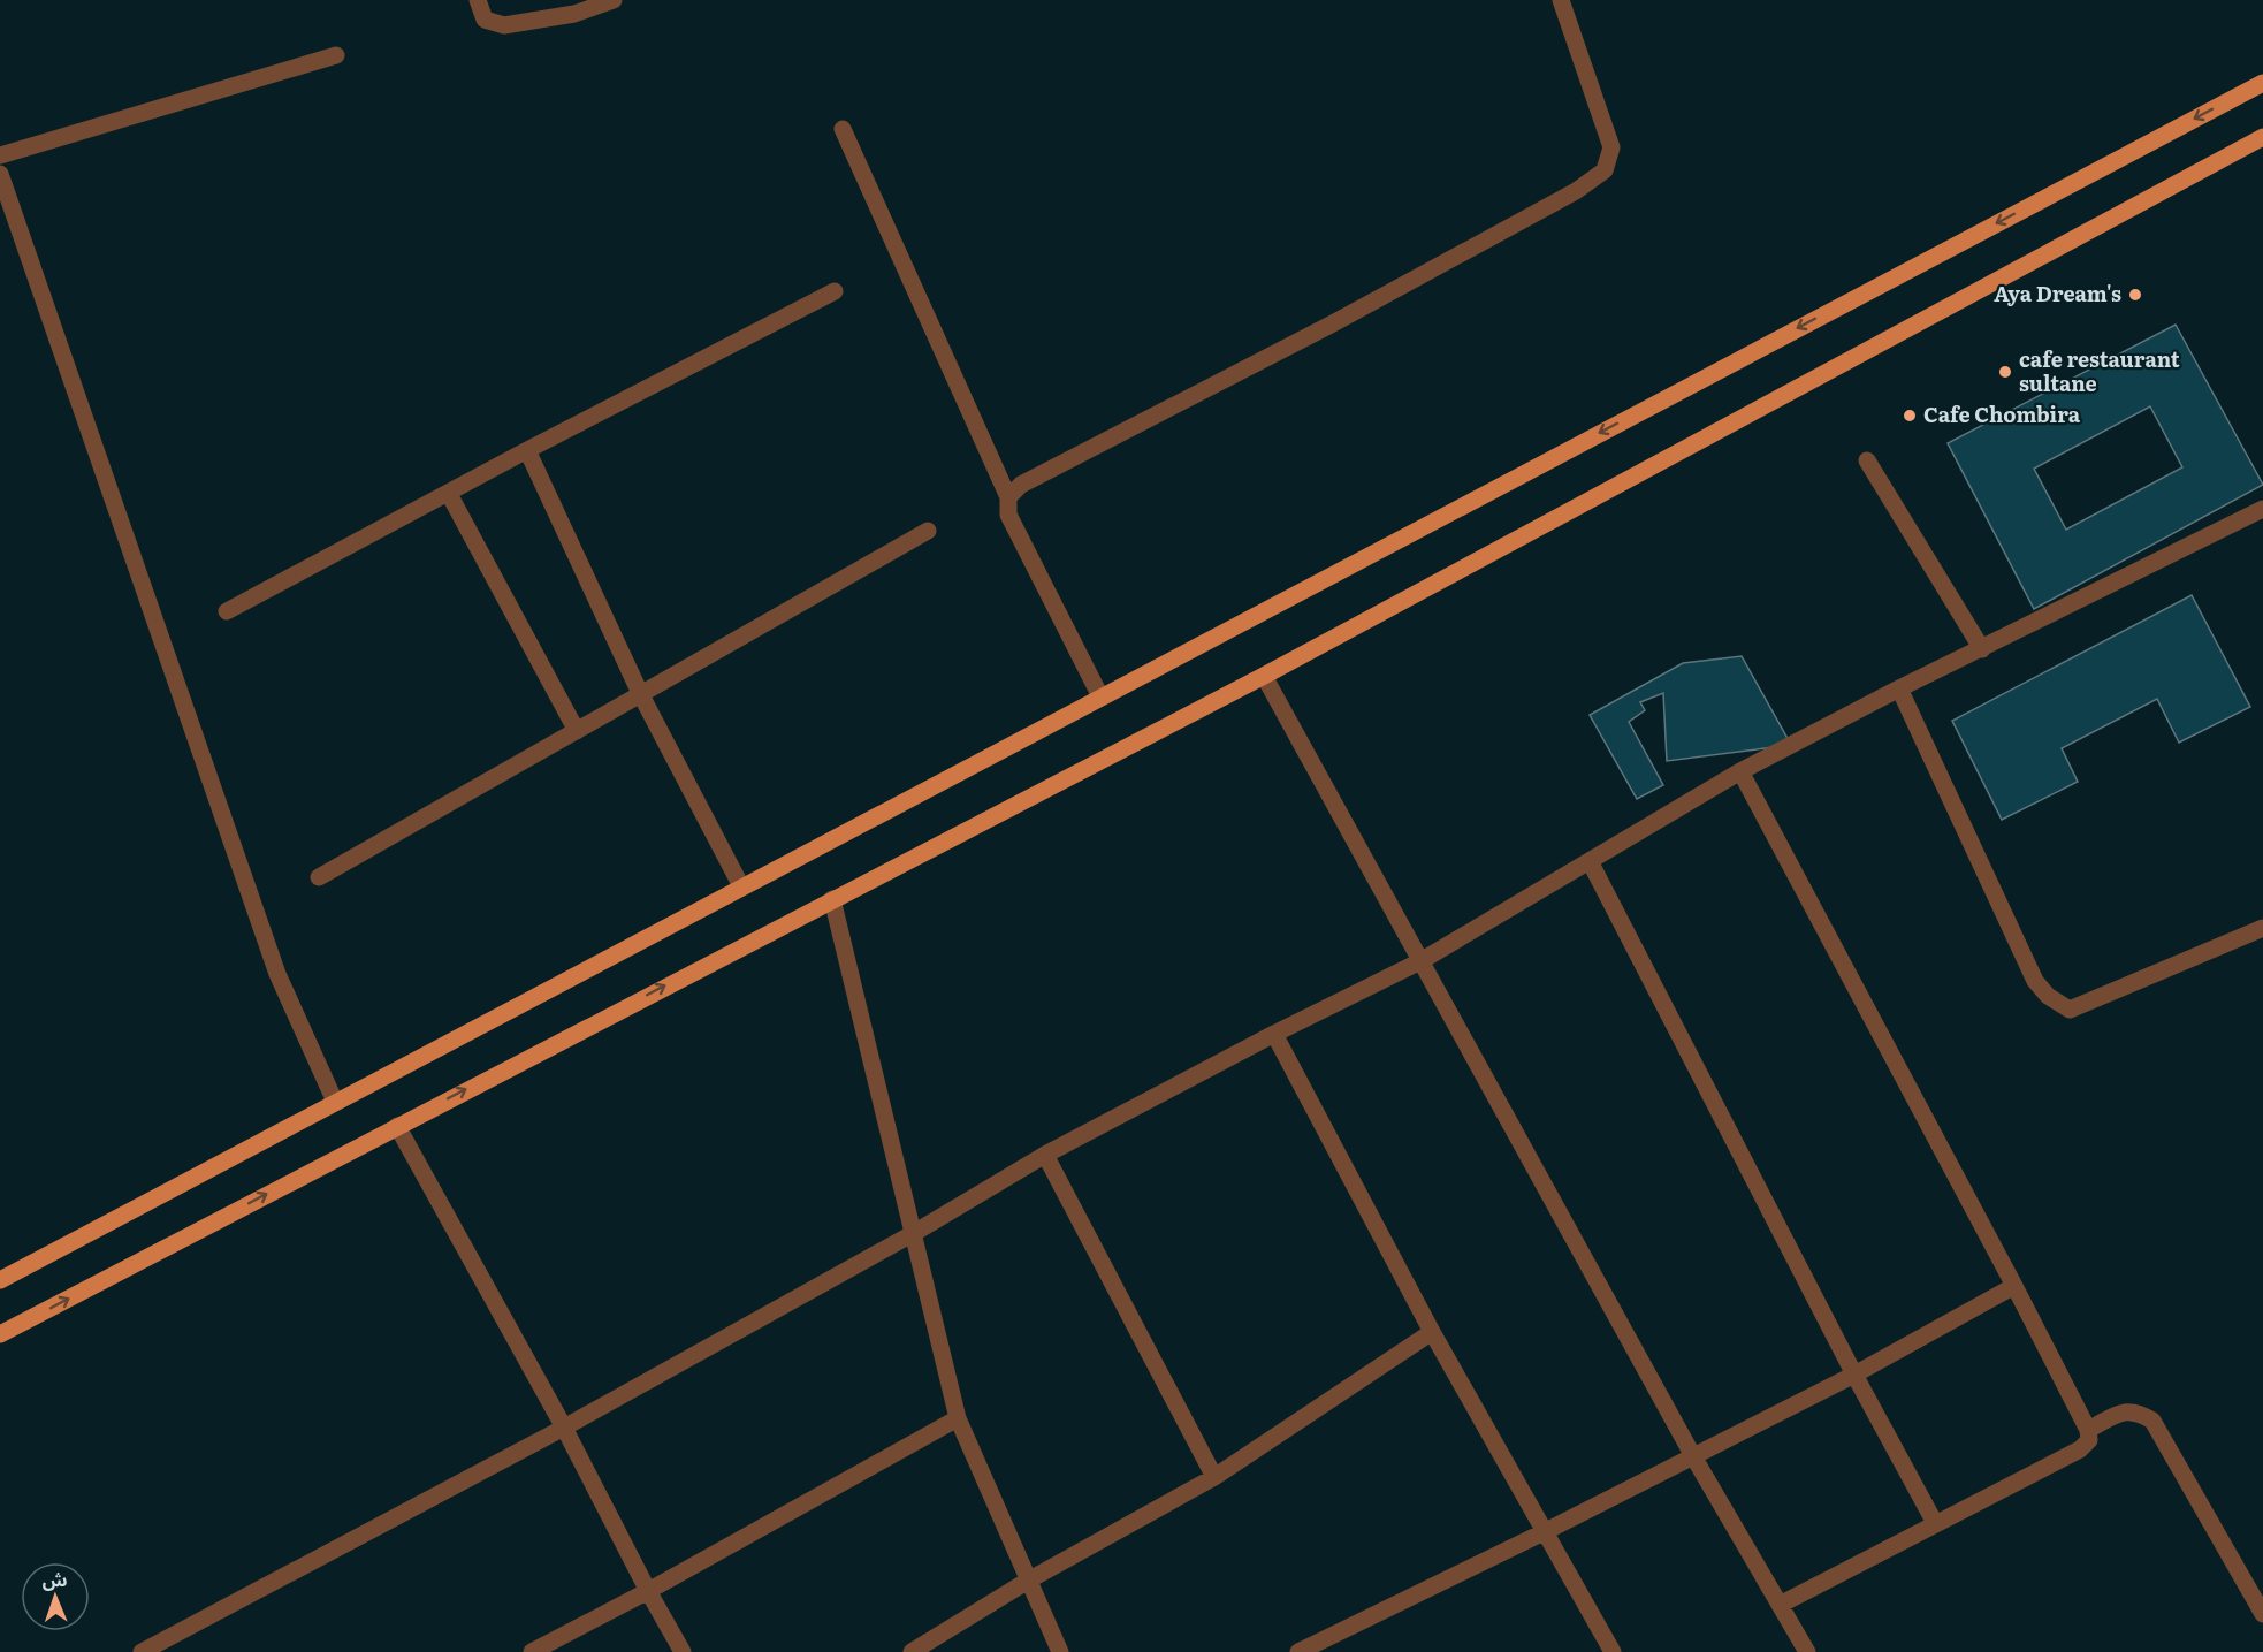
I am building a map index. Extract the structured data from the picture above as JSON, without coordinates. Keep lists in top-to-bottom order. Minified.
{"places":["Aya Dream's","cafe restaurant sultane","Cafe Chombira"],"north":"top"}
